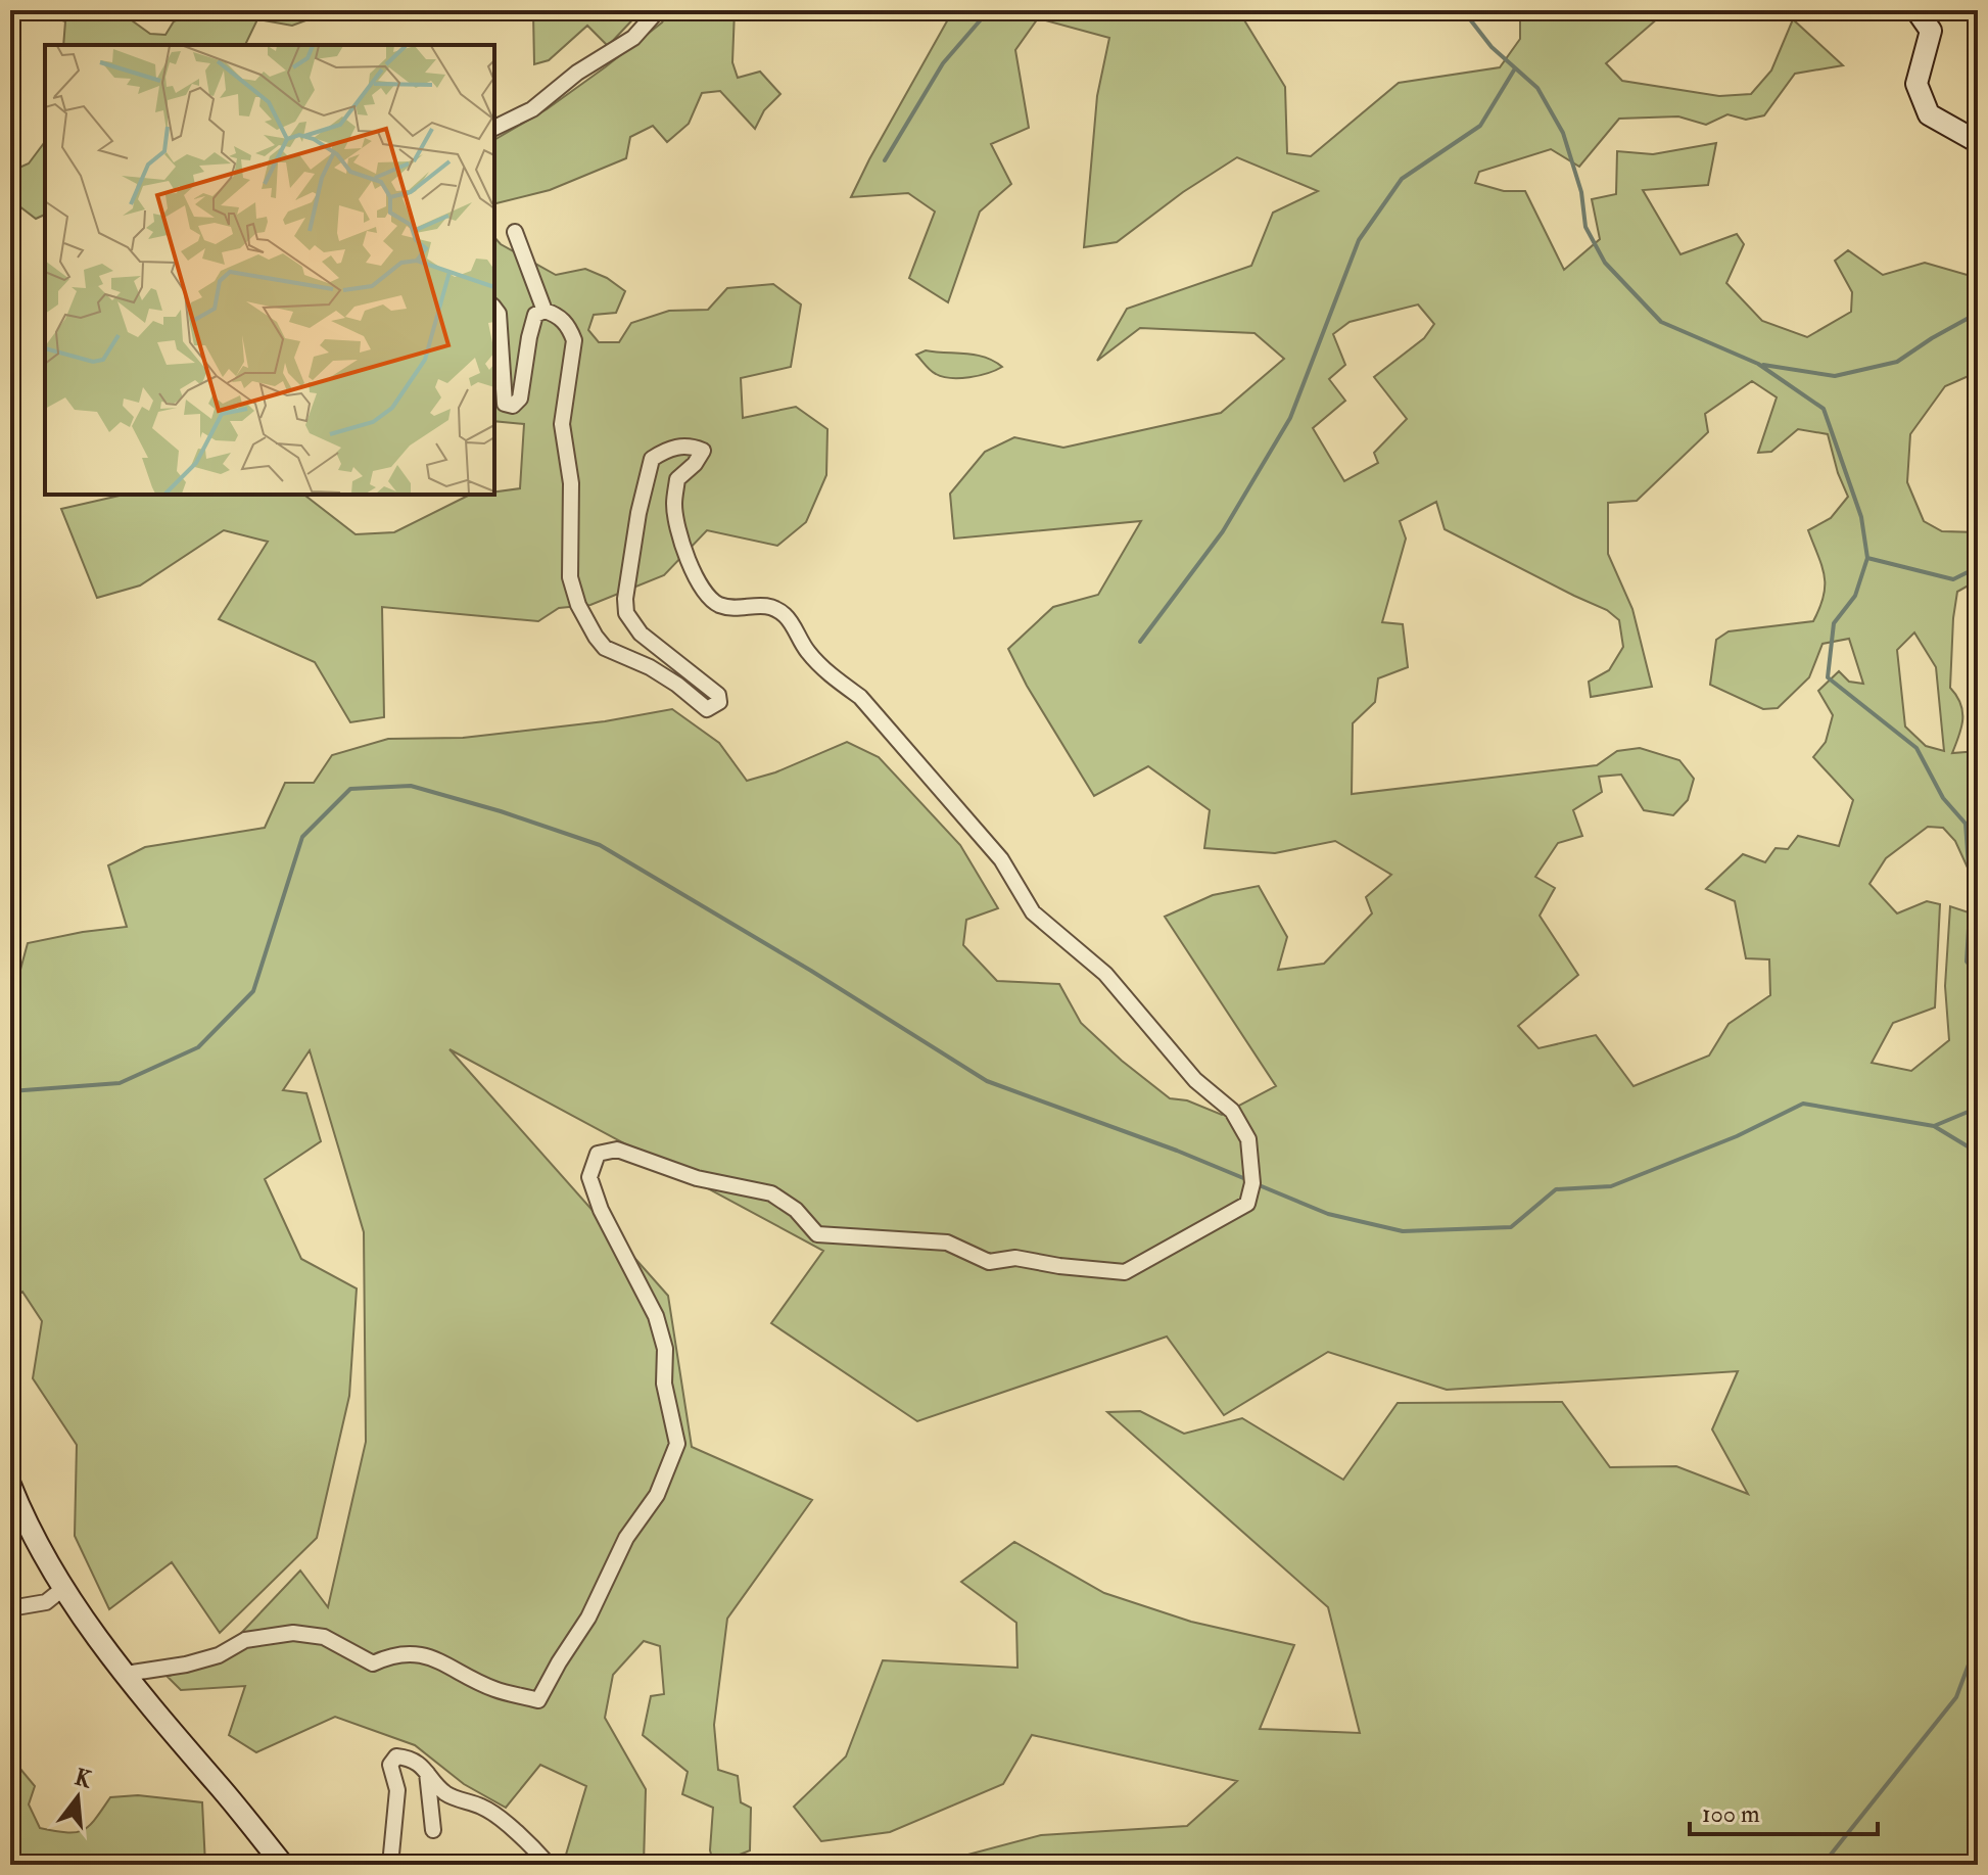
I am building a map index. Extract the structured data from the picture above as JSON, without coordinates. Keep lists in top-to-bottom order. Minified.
{"scale_bar":"100 m","north":"top"}
